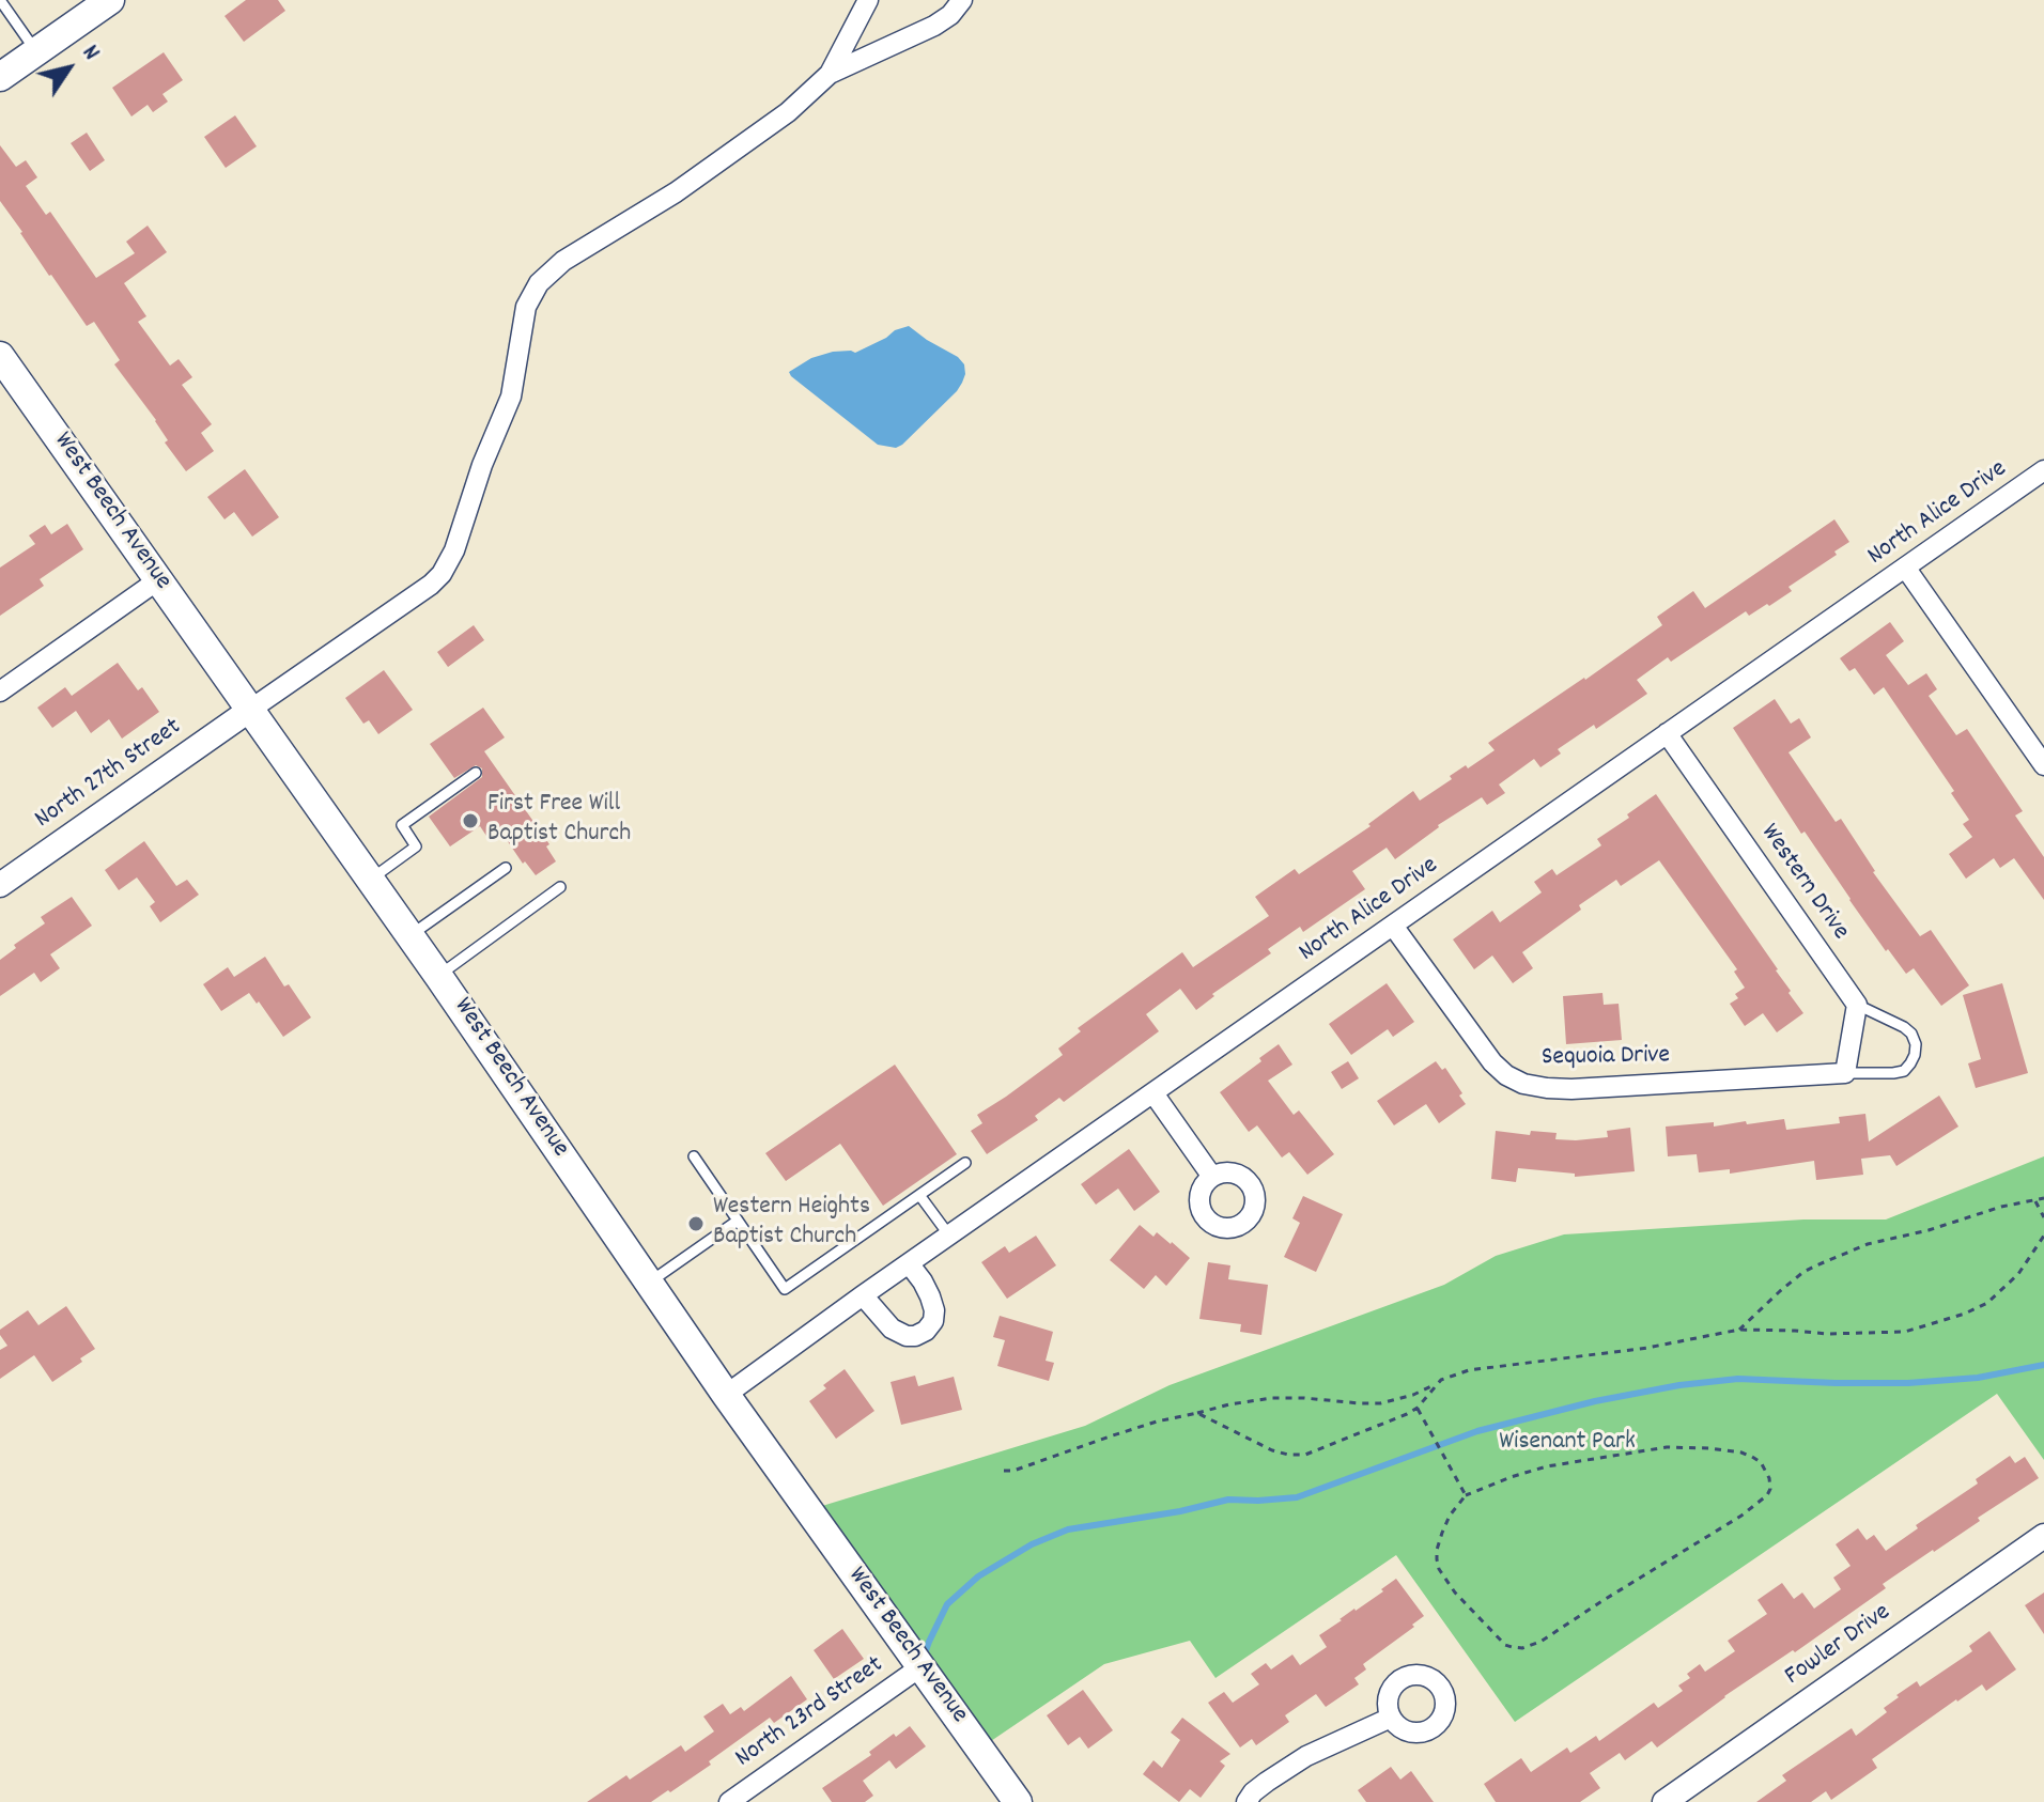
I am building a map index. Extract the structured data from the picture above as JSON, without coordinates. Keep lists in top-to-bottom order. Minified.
{"streets":{"main road":["West Beech Avenue"],"street":["North Alice Drive","North 27th Street","Western Drive","Sequoia Drive","Fowler Drive","North 23rd Street"]},"crossings":[["West Beech Avenue","North Alice Drive"],["West Beech Avenue","North 27th Street"],["West Beech Avenue","North 23rd Street"],["North Alice Drive","Western Drive"],["North Alice Drive","Sequoia Drive"]],"parks":["Wisenant Park"],"places":["First Free Will Baptist Church","Western Heights Baptist Church"],"north":"top right"}
